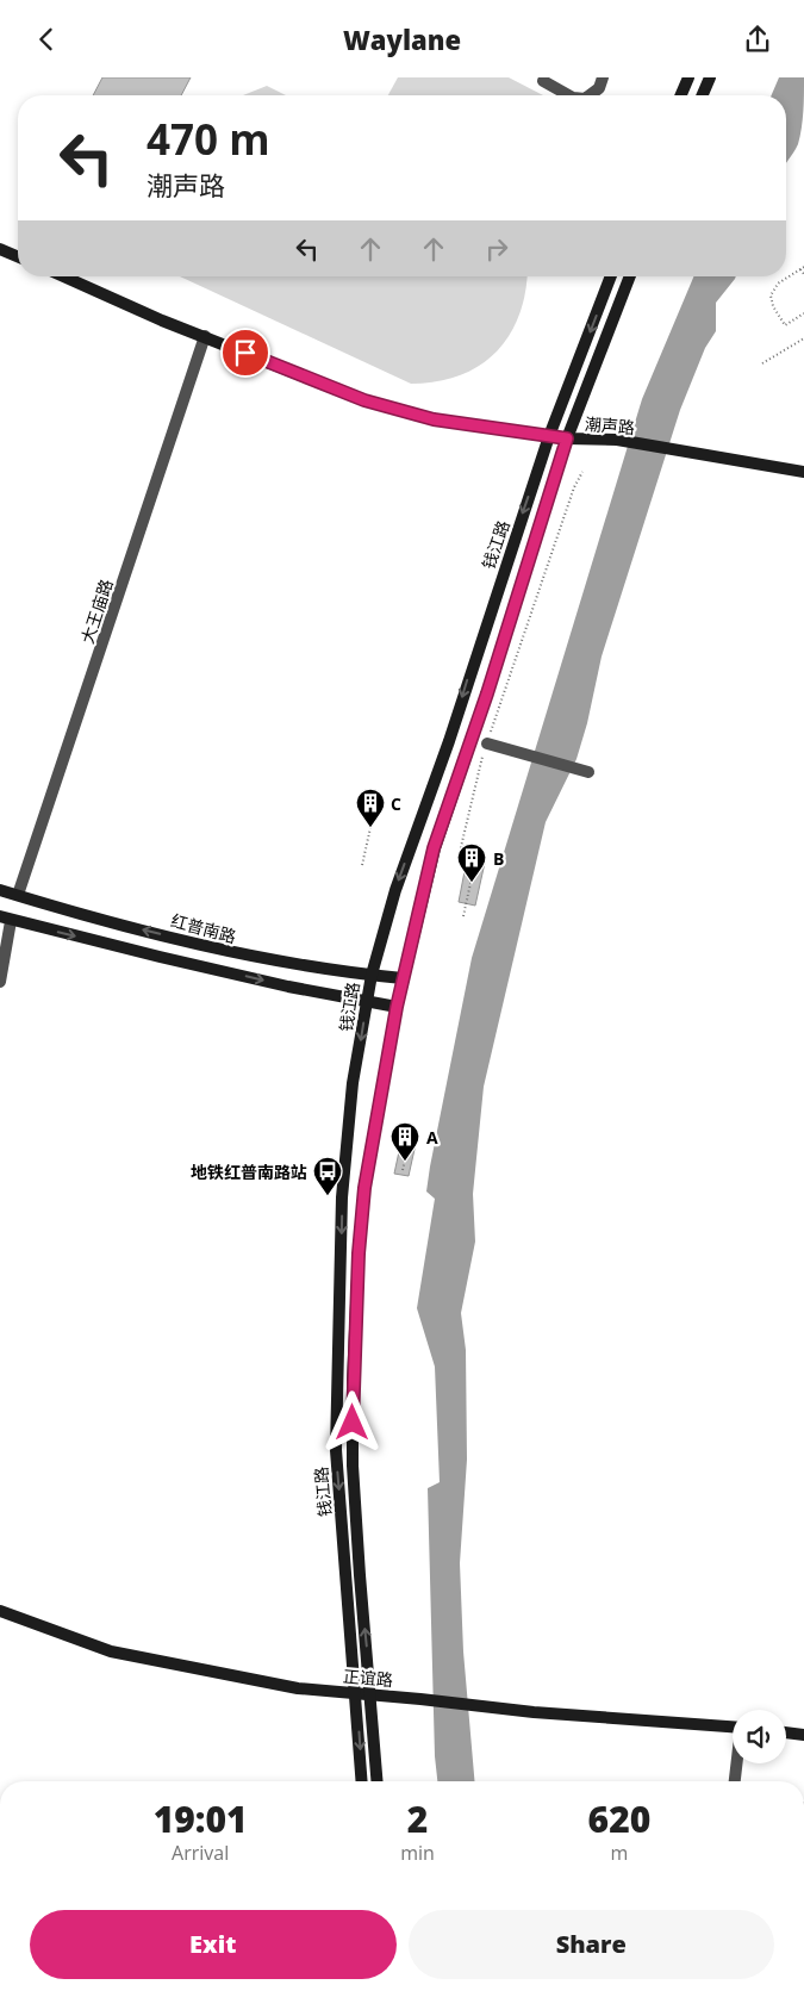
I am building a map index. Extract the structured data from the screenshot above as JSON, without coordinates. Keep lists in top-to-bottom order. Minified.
{"streets":{"main road":["潮声路","钱江路","红普南路","正谊路"],"street":["大王庙路"]},"crossings":[["潮声路","钱江路"],["潮声路","大王庙路"],["钱江路","红普南路"],["钱江路","正谊路"],["大王庙路","红普南路"]],"places":{"building":["C","B","A"],"bus stop":["地铁红普南路站"]},"page":{"header":"Waylane","turn":["470 m","潮声路"],"eta":["19:01","Arrival","2","min","620","m"],"buttons":["Exit","Share"]}}
